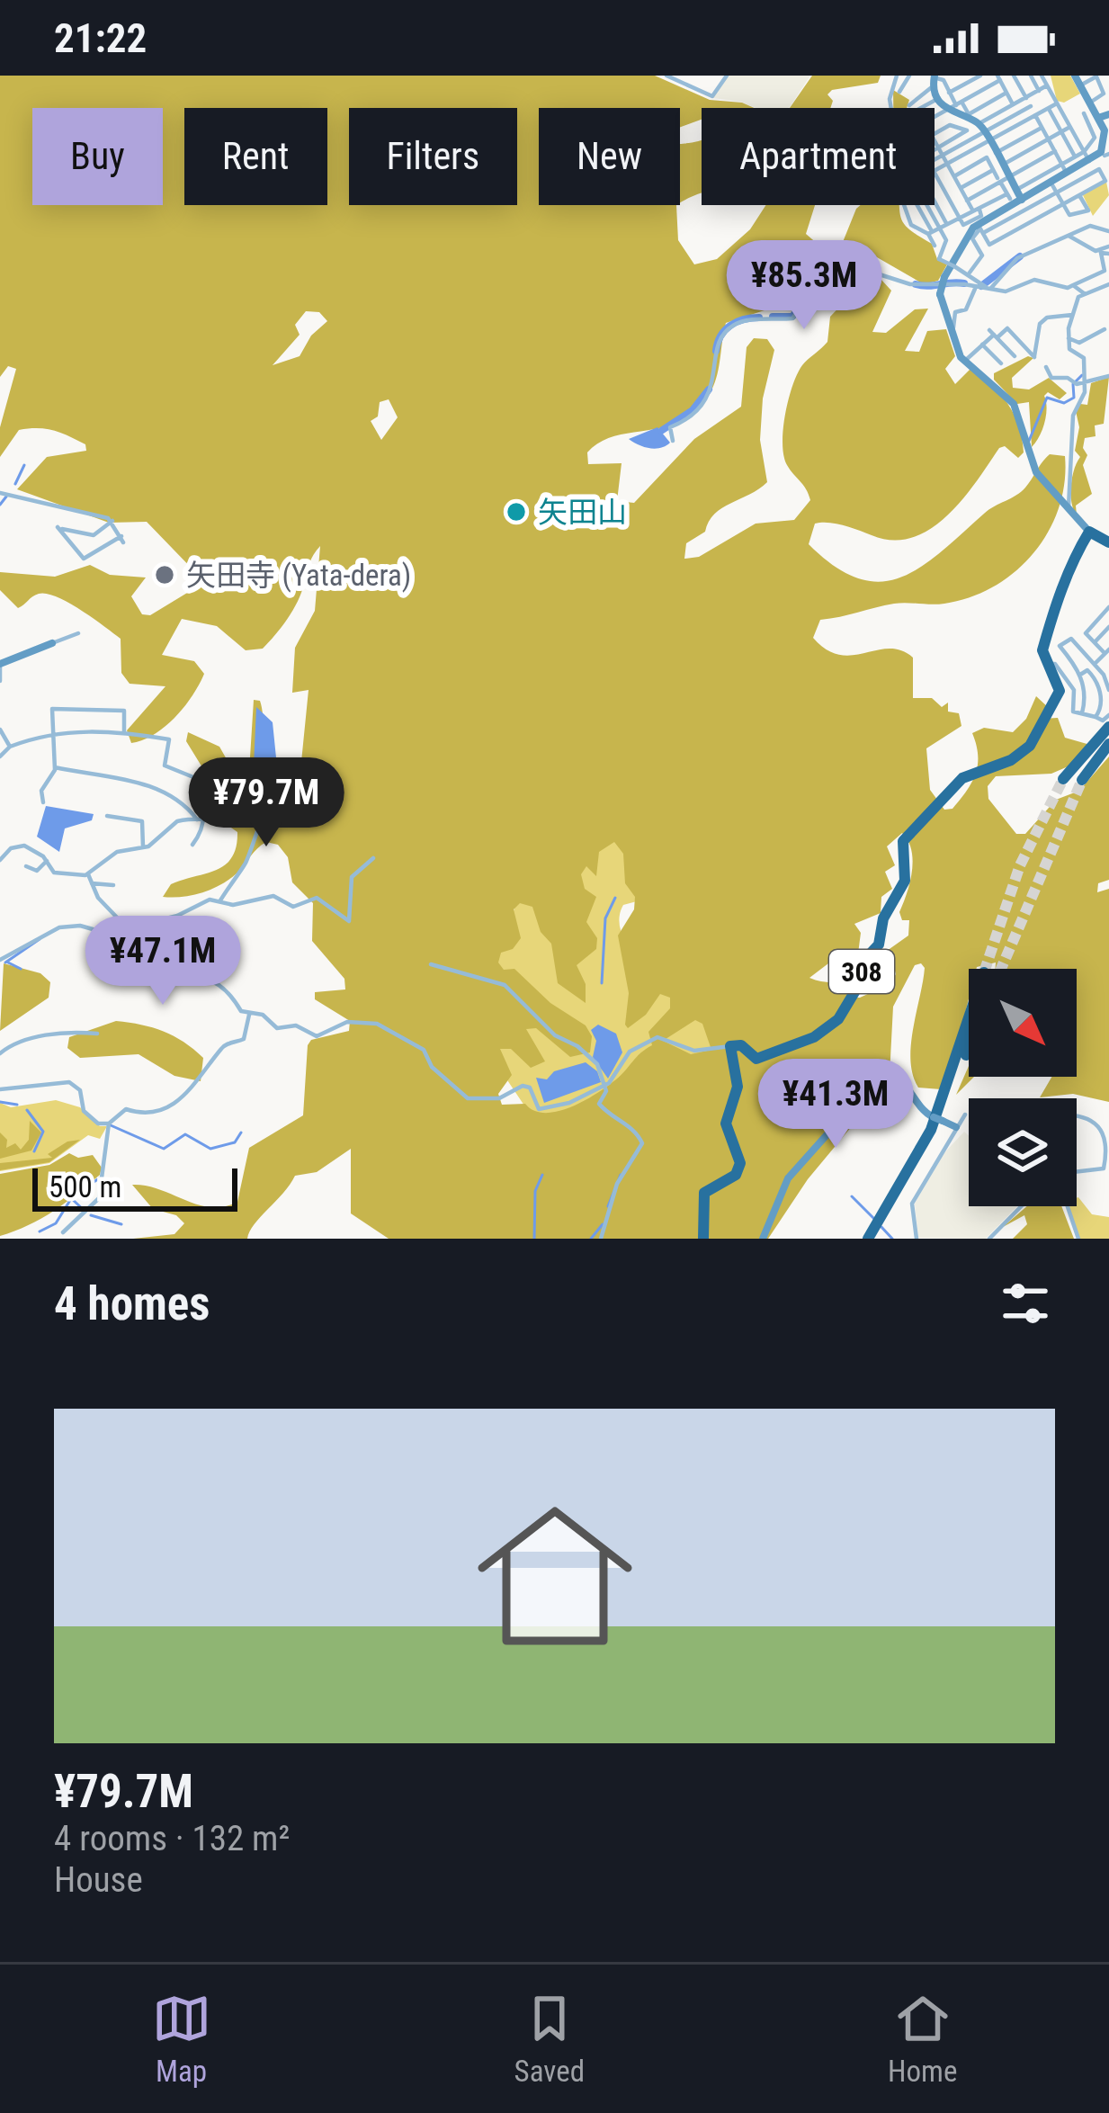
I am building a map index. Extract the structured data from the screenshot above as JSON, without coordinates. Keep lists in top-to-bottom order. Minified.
{"streets":{"highway":["308"]},"places":["矢田山","矢田寺 (Yata-dera)"],"scale_bar":"500 m","north":"bottom right","page":{"status":"21:22","chip":["Buy","Rent","Filters","New","Apartment"],"price":["¥85.3M","¥79.7M","¥47.1M","¥41.3M"],"scale":"500 m","heading":"4 homes","list":[{"name":"¥79.7M","note":"4 rooms · 132 m² · House"}],"tabs":["Map","Saved","Home"]}}
